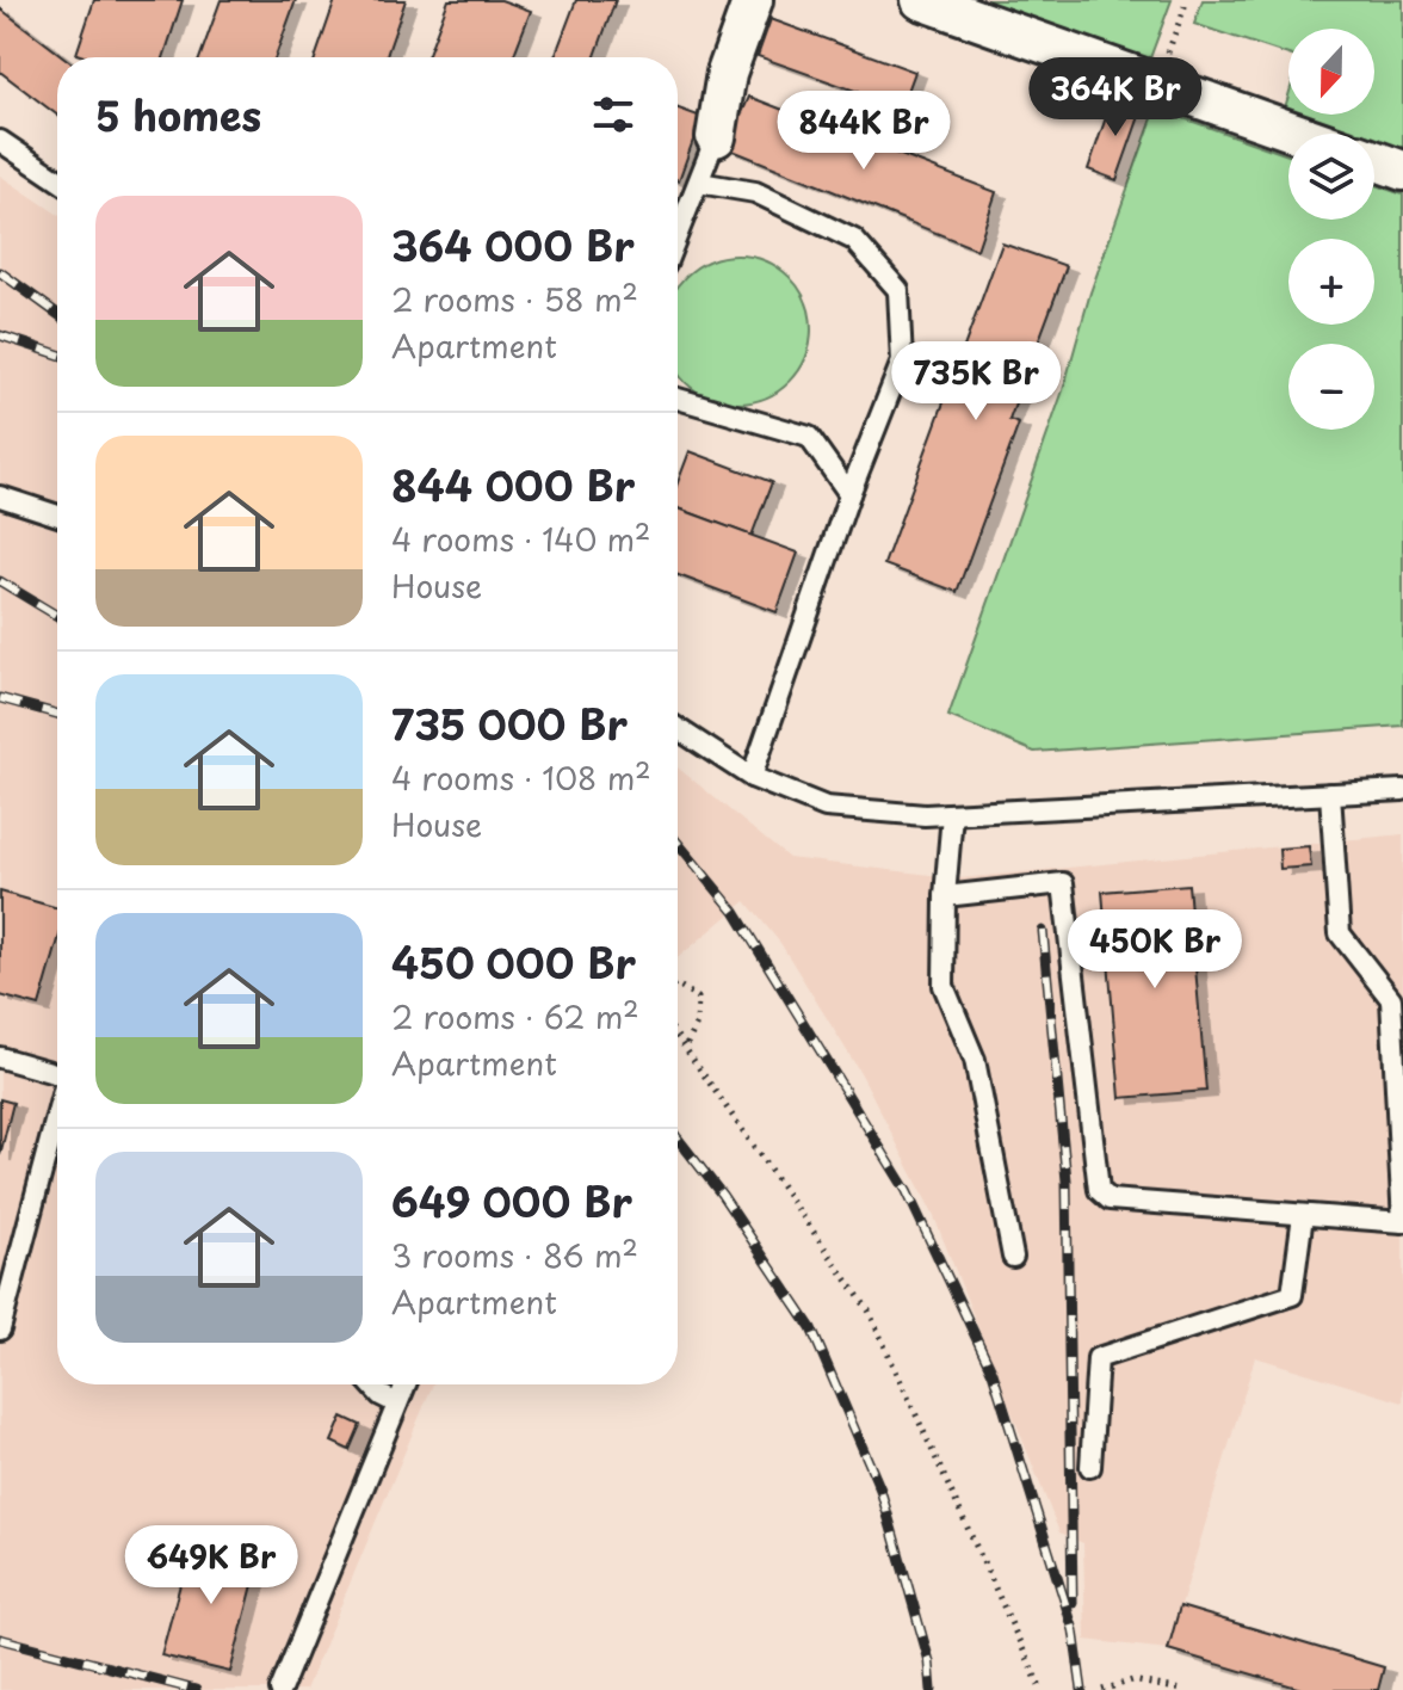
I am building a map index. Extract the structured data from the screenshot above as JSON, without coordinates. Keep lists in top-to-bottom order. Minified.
{"north":"bottom","page":{"map_buttons":["+","−"],"price":["364K Br","844K Br","735K Br","450K Br","649K Br"],"heading":"5 homes","list":[{"name":"364 000 Br","note":"2 rooms · 58 m² · Apartment"},{"name":"844 000 Br","note":"4 rooms · 140 m² · House"},{"name":"735 000 Br","note":"4 rooms · 108 m² · House"},{"name":"450 000 Br","note":"2 rooms · 62 m² · Apartment"},{"name":"649 000 Br","note":"3 rooms · 86 m² · Apartment"}]}}
